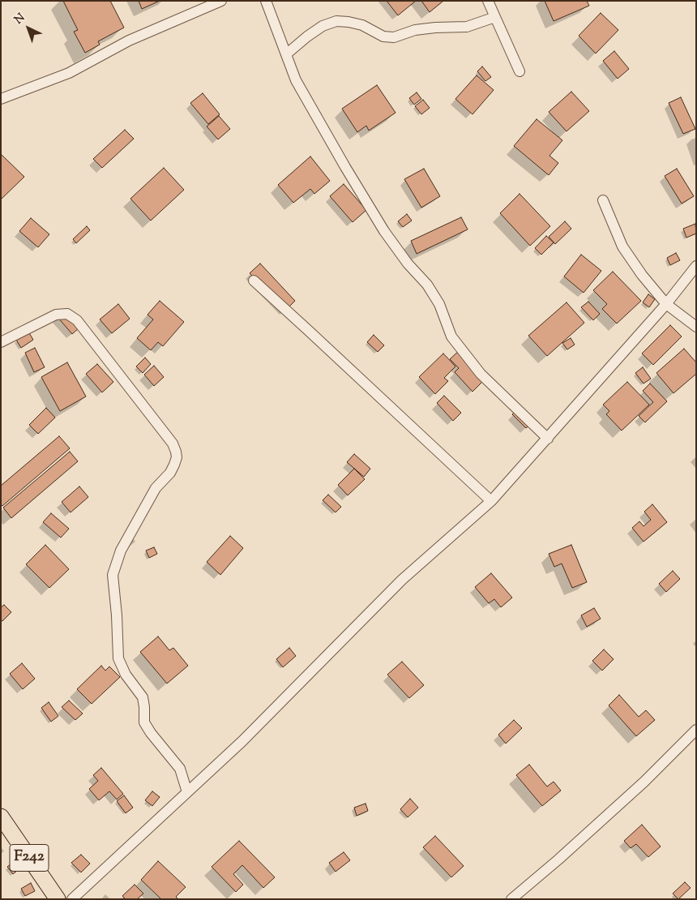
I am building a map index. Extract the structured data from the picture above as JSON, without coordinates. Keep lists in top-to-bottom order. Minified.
{"streets":{"main road":["F242"]},"north":"top left"}
